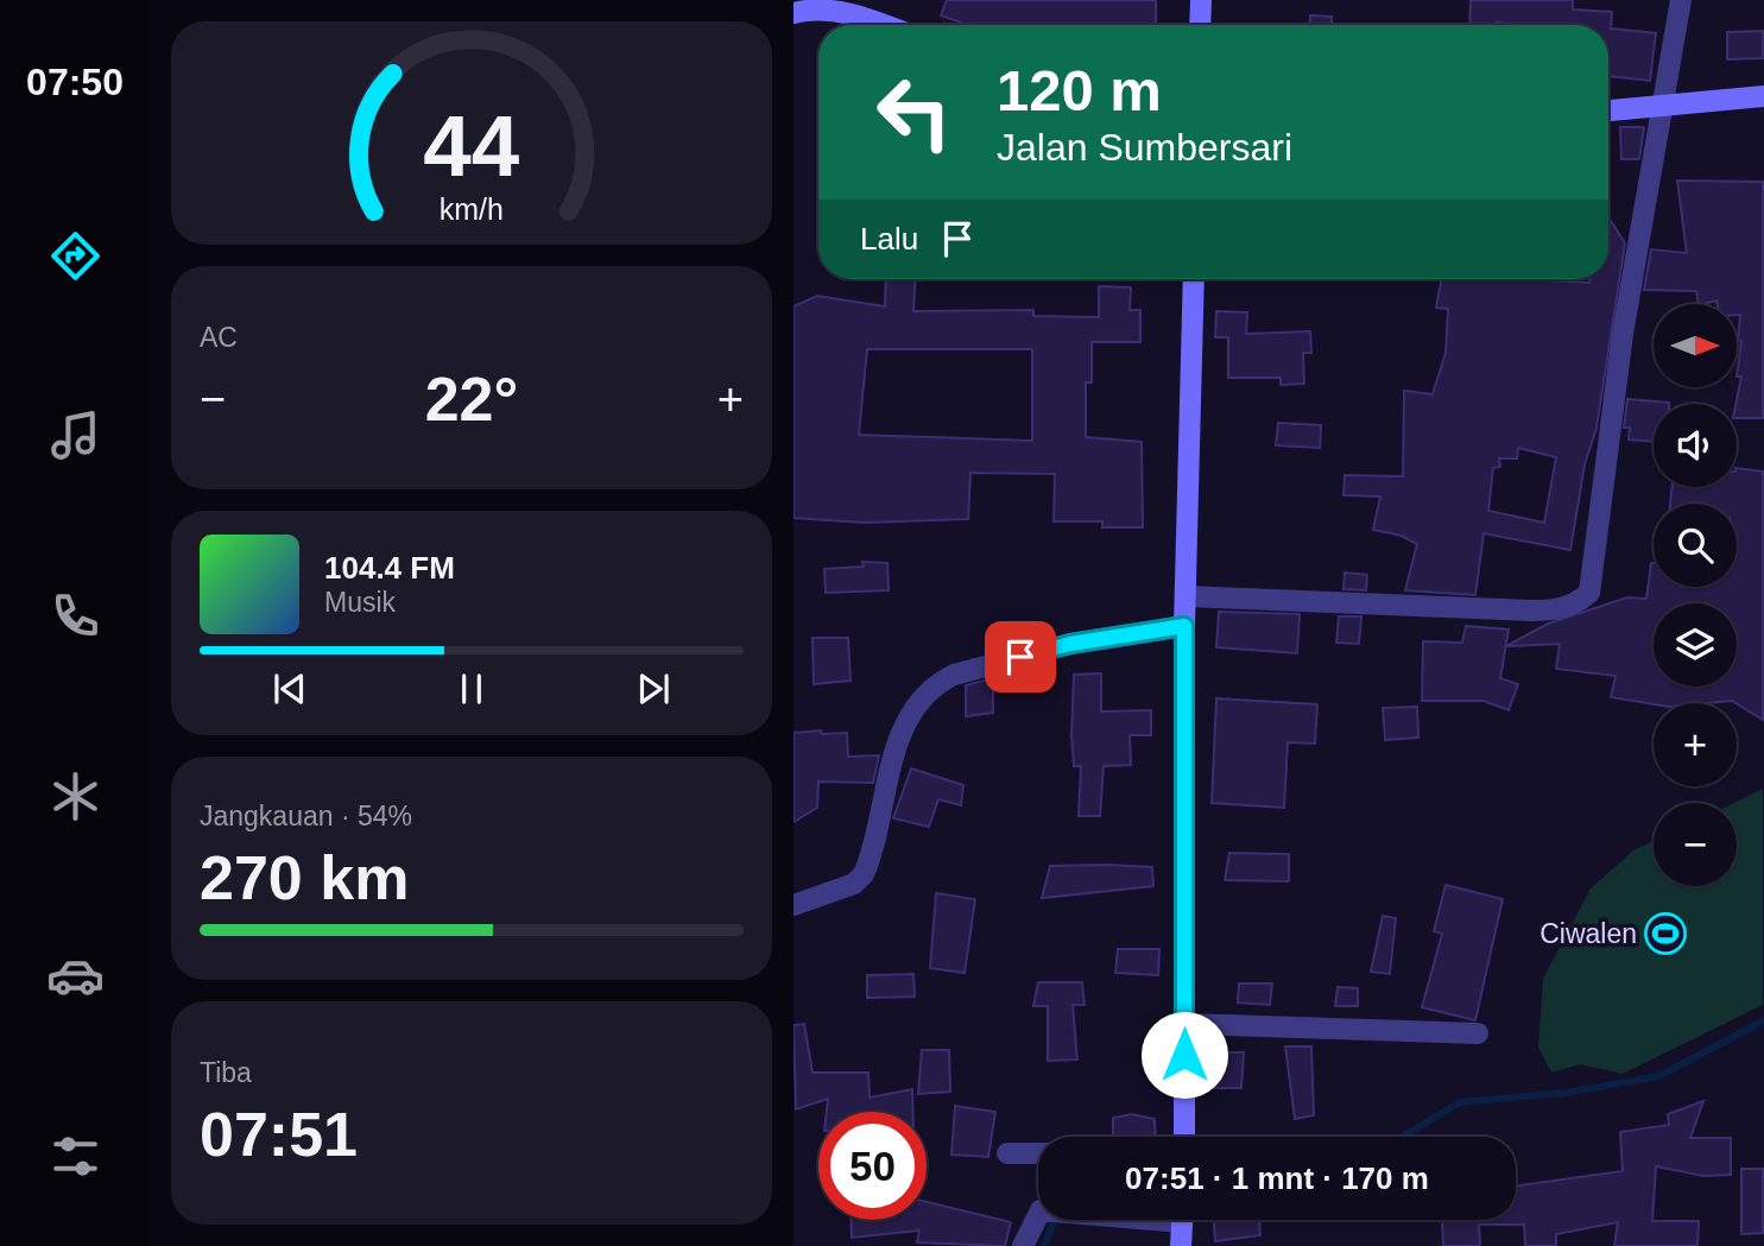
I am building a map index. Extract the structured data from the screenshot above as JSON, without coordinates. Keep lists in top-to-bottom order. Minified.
{"places":{"sports":["Ciwalen"]},"north":"right","page":{"tabs":"07:50","turn":["120 m","Jalan Sumbersari"],"then":"Lalu","tile":["AC",["Jangkauan · 54%","270 km"],["Tiba","07:51"]],"map_buttons":["+","−"],"heat":["−","22°","+"],"song":["104.4 FM","Musik"],"limit":"50","trip":"07:51 · 1 mnt · 170 m","gauge":["44","km/h"]}}
